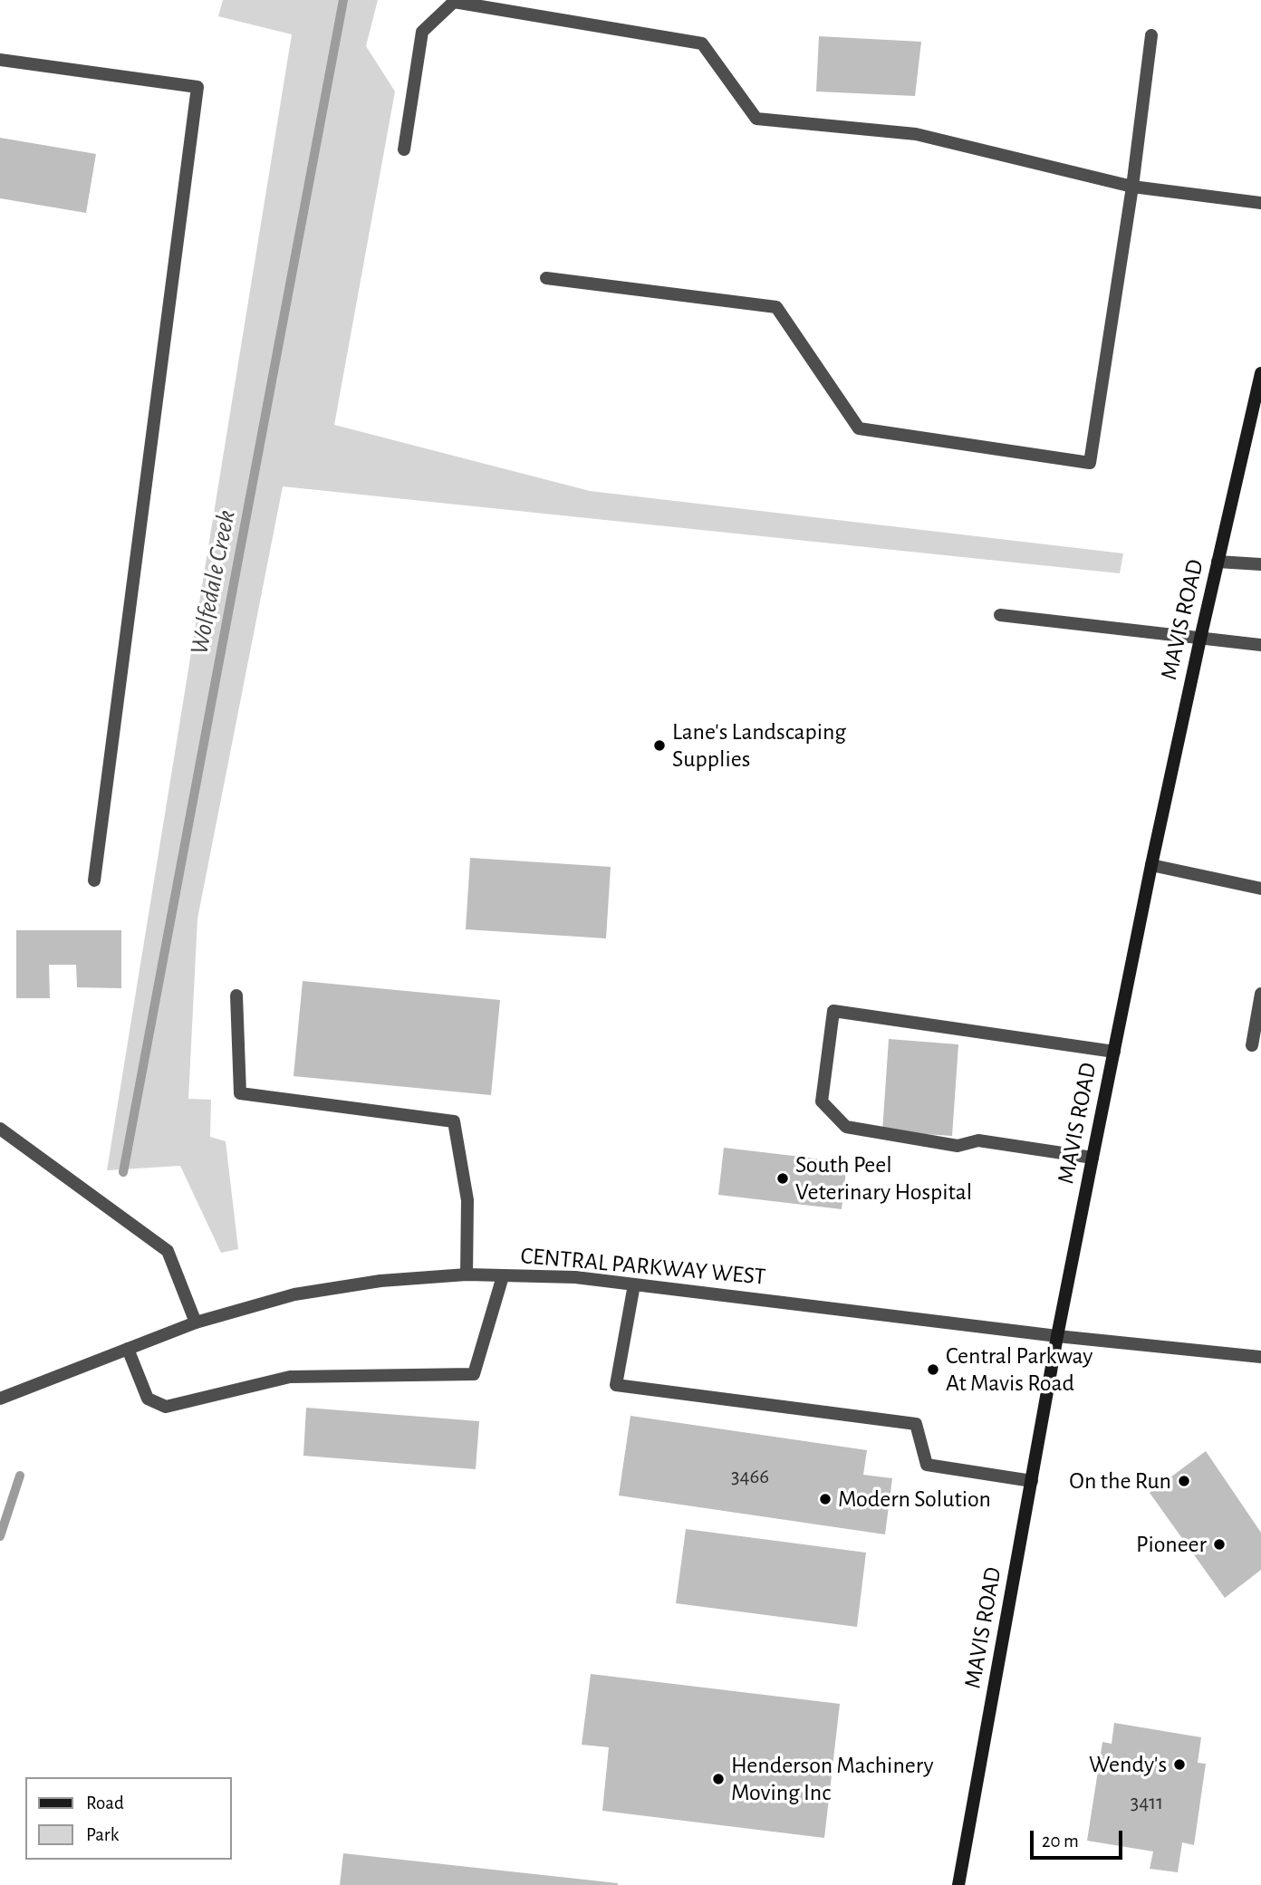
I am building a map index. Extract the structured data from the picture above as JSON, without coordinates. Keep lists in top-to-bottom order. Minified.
{"streets":{"main road":["MAVIS ROAD"],"street":["CENTRAL PARKWAY WEST"]},"crossings":[["MAVIS ROAD","CENTRAL PARKWAY WEST"]],"water":["Wolfedale Creek"],"places":["Lane's Landscaping Supplies","South Peel Veterinary Hospital","Central Parkway At Mavis Road","On the Run","Modern Solution","Pioneer","Wendy's","Henderson Machinery Moving Inc"],"house_numbers":["3466","3411"],"legend":["Road","Park"],"scale_bar":"20 m"}
